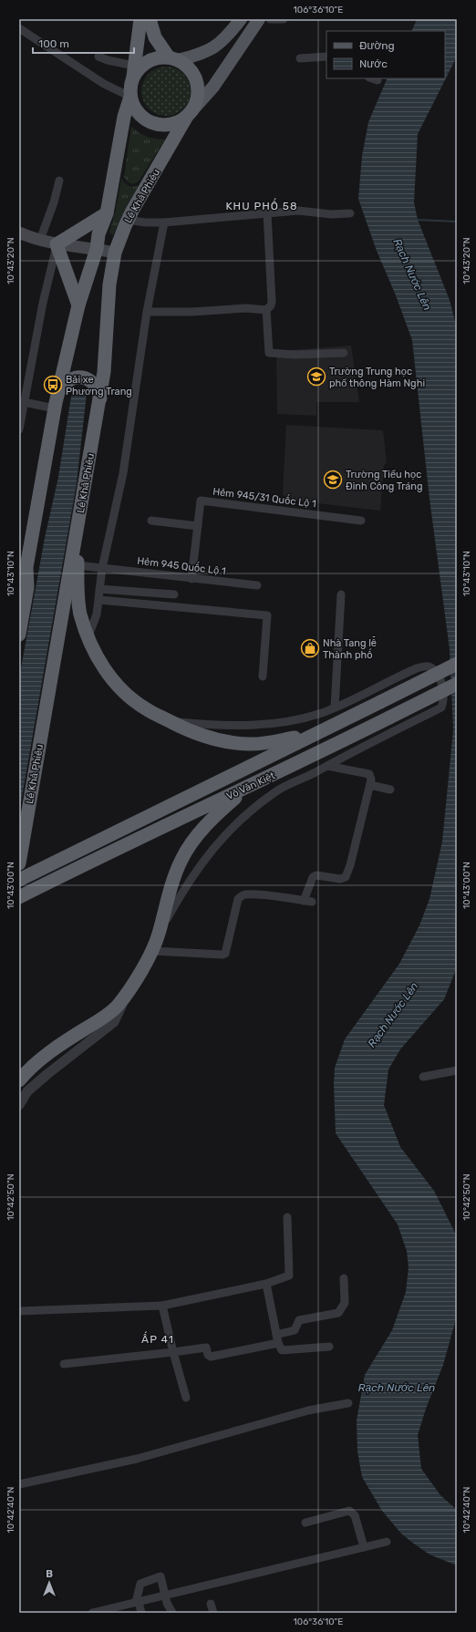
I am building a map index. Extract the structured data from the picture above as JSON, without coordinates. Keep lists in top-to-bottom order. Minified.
{"streets":{"highway":["Lê Khả Phiêu","Võ Văn Kiệt"],"street":["Hẻm 945/31 Quốc Lộ 1","Hẻm 945 Quốc Lộ 1"]},"crossings":[["Hẻm 945/31 Quốc Lộ 1","Hẻm 945 Quốc Lộ 1"]],"districts":["KHU PHỐ 58","ẤP 41"],"water":["Rạch Nước Lên"],"places":{"school or university":["Trường Trung học phổ thông Hàm Nghi","Trường Tiểu học Đinh Công Tráng"],"bus stop":["Bãi xe Phương Trang"],"shop":["Nhà Tang lễ Thành phố"]},"legend":["Đường","Nước"],"scale_bar":"100 m","north":"top","coordinates":["106°36'10\"E","10°43'20\"N","10°43'10\"N","10°43'00\"N","10°42'50\"N","10°42'40\"N"]}
